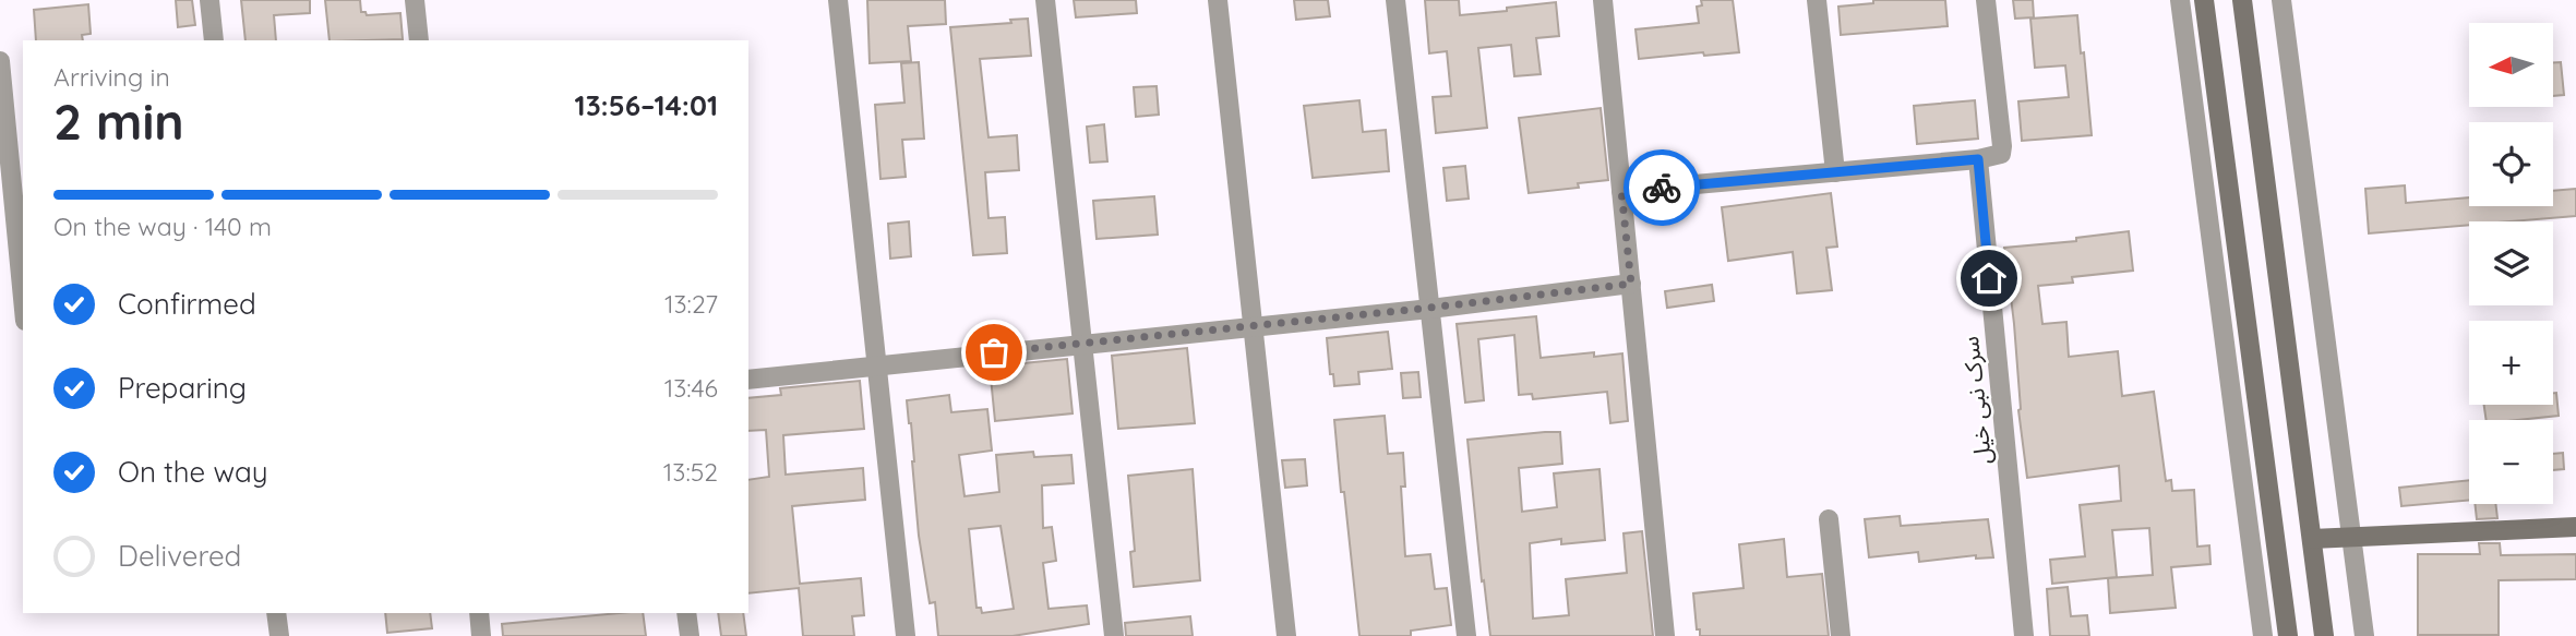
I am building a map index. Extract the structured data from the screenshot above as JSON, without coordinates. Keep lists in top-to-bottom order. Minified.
{"streets":{"street":["سرک نبی خیل"]},"north":"left","page":{"map_buttons":["+","−"],"heading":["2 min","Arriving in","13:56–14:01"],"bar":"On the way · 140 m","list":[["Confirmed","13:27"],["Preparing","13:46"],["On the way","13:52"],"Delivered"]}}
